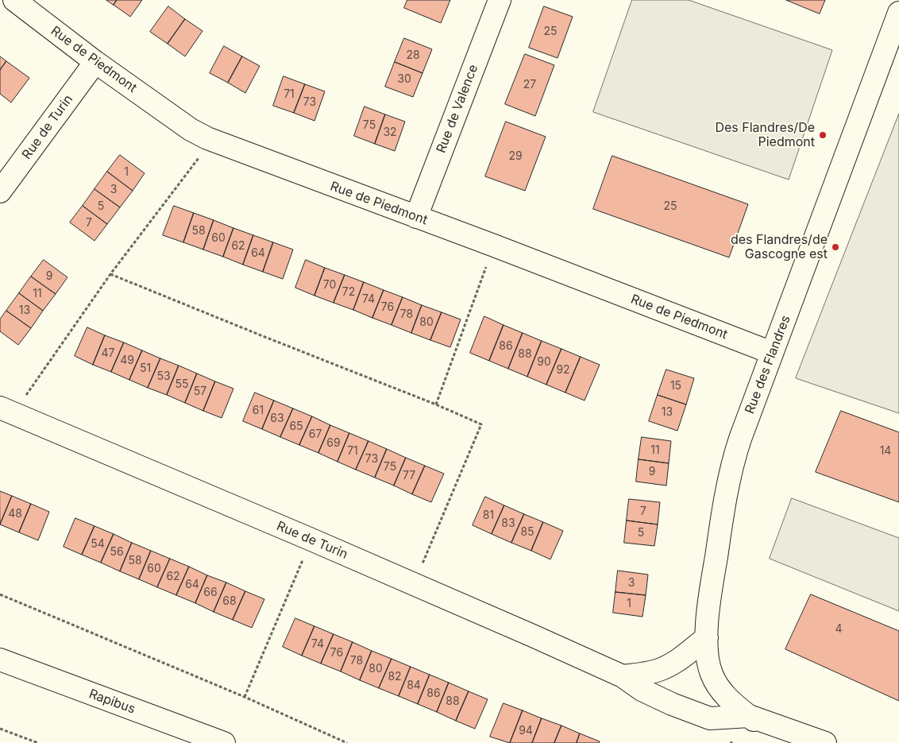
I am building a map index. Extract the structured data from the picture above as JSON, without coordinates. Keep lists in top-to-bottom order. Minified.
{"streets":{"street":["Rue de Piedmont","Rue de Valence","Rue de Turin","Rue des Flandres","Rapibus"]},"crossings":[["Rue de Piedmont","Rue de Valence"],["Rue de Piedmont","Rue de Turin"],["Rue de Piedmont","Rue des Flandres"],["Rue de Turin","Rue des Flandres"]],"places":["Des Flandres/De Piedmont","des Flandres/de Gascogne est"],"house_numbers":["25","28","30","27","71","73","75","32","29","1","3","5","25","7","58","60","62","64","9","70","72","11","74","76","13","78","80","86","47","88","49","90","51","92","53","55","15","57","61","13","63","65","67","69","11","71","14","73","75","9","77","7","48","81","83","85","5","54","56","58","60","62","3","64","66","68","1","4","74","76","78","80","82","84","86","88","94"]}
